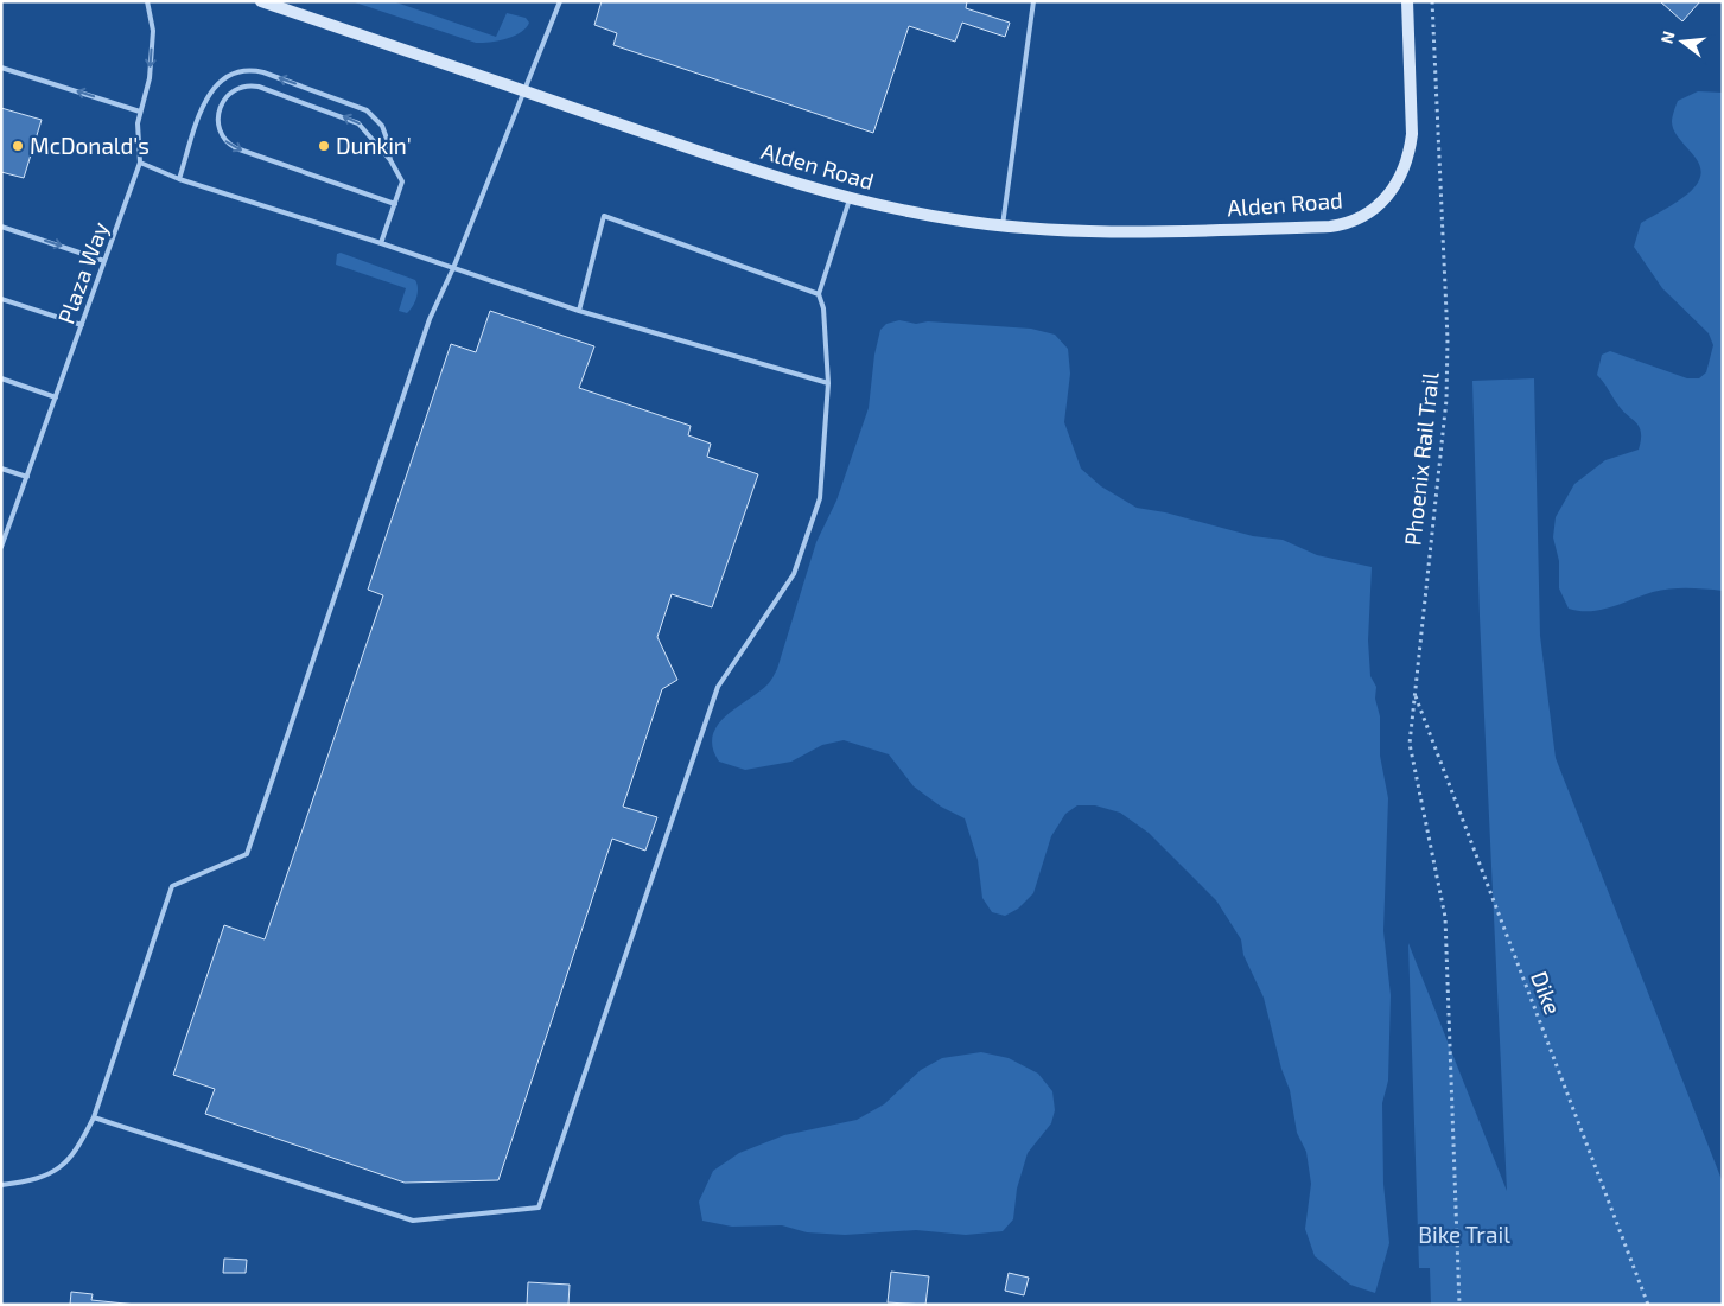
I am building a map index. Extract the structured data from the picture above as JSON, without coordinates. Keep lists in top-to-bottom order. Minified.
{"streets":{"street":["Alden Road"],"lane":["Plaza Way"],"path":["Phoenix Rail Trail","Dike"]},"crossings":[["Phoenix Rail Trail","Dike"]],"parks":["Bike Trail"],"places":["McDonald's","Dunkin'"],"north":"left"}
